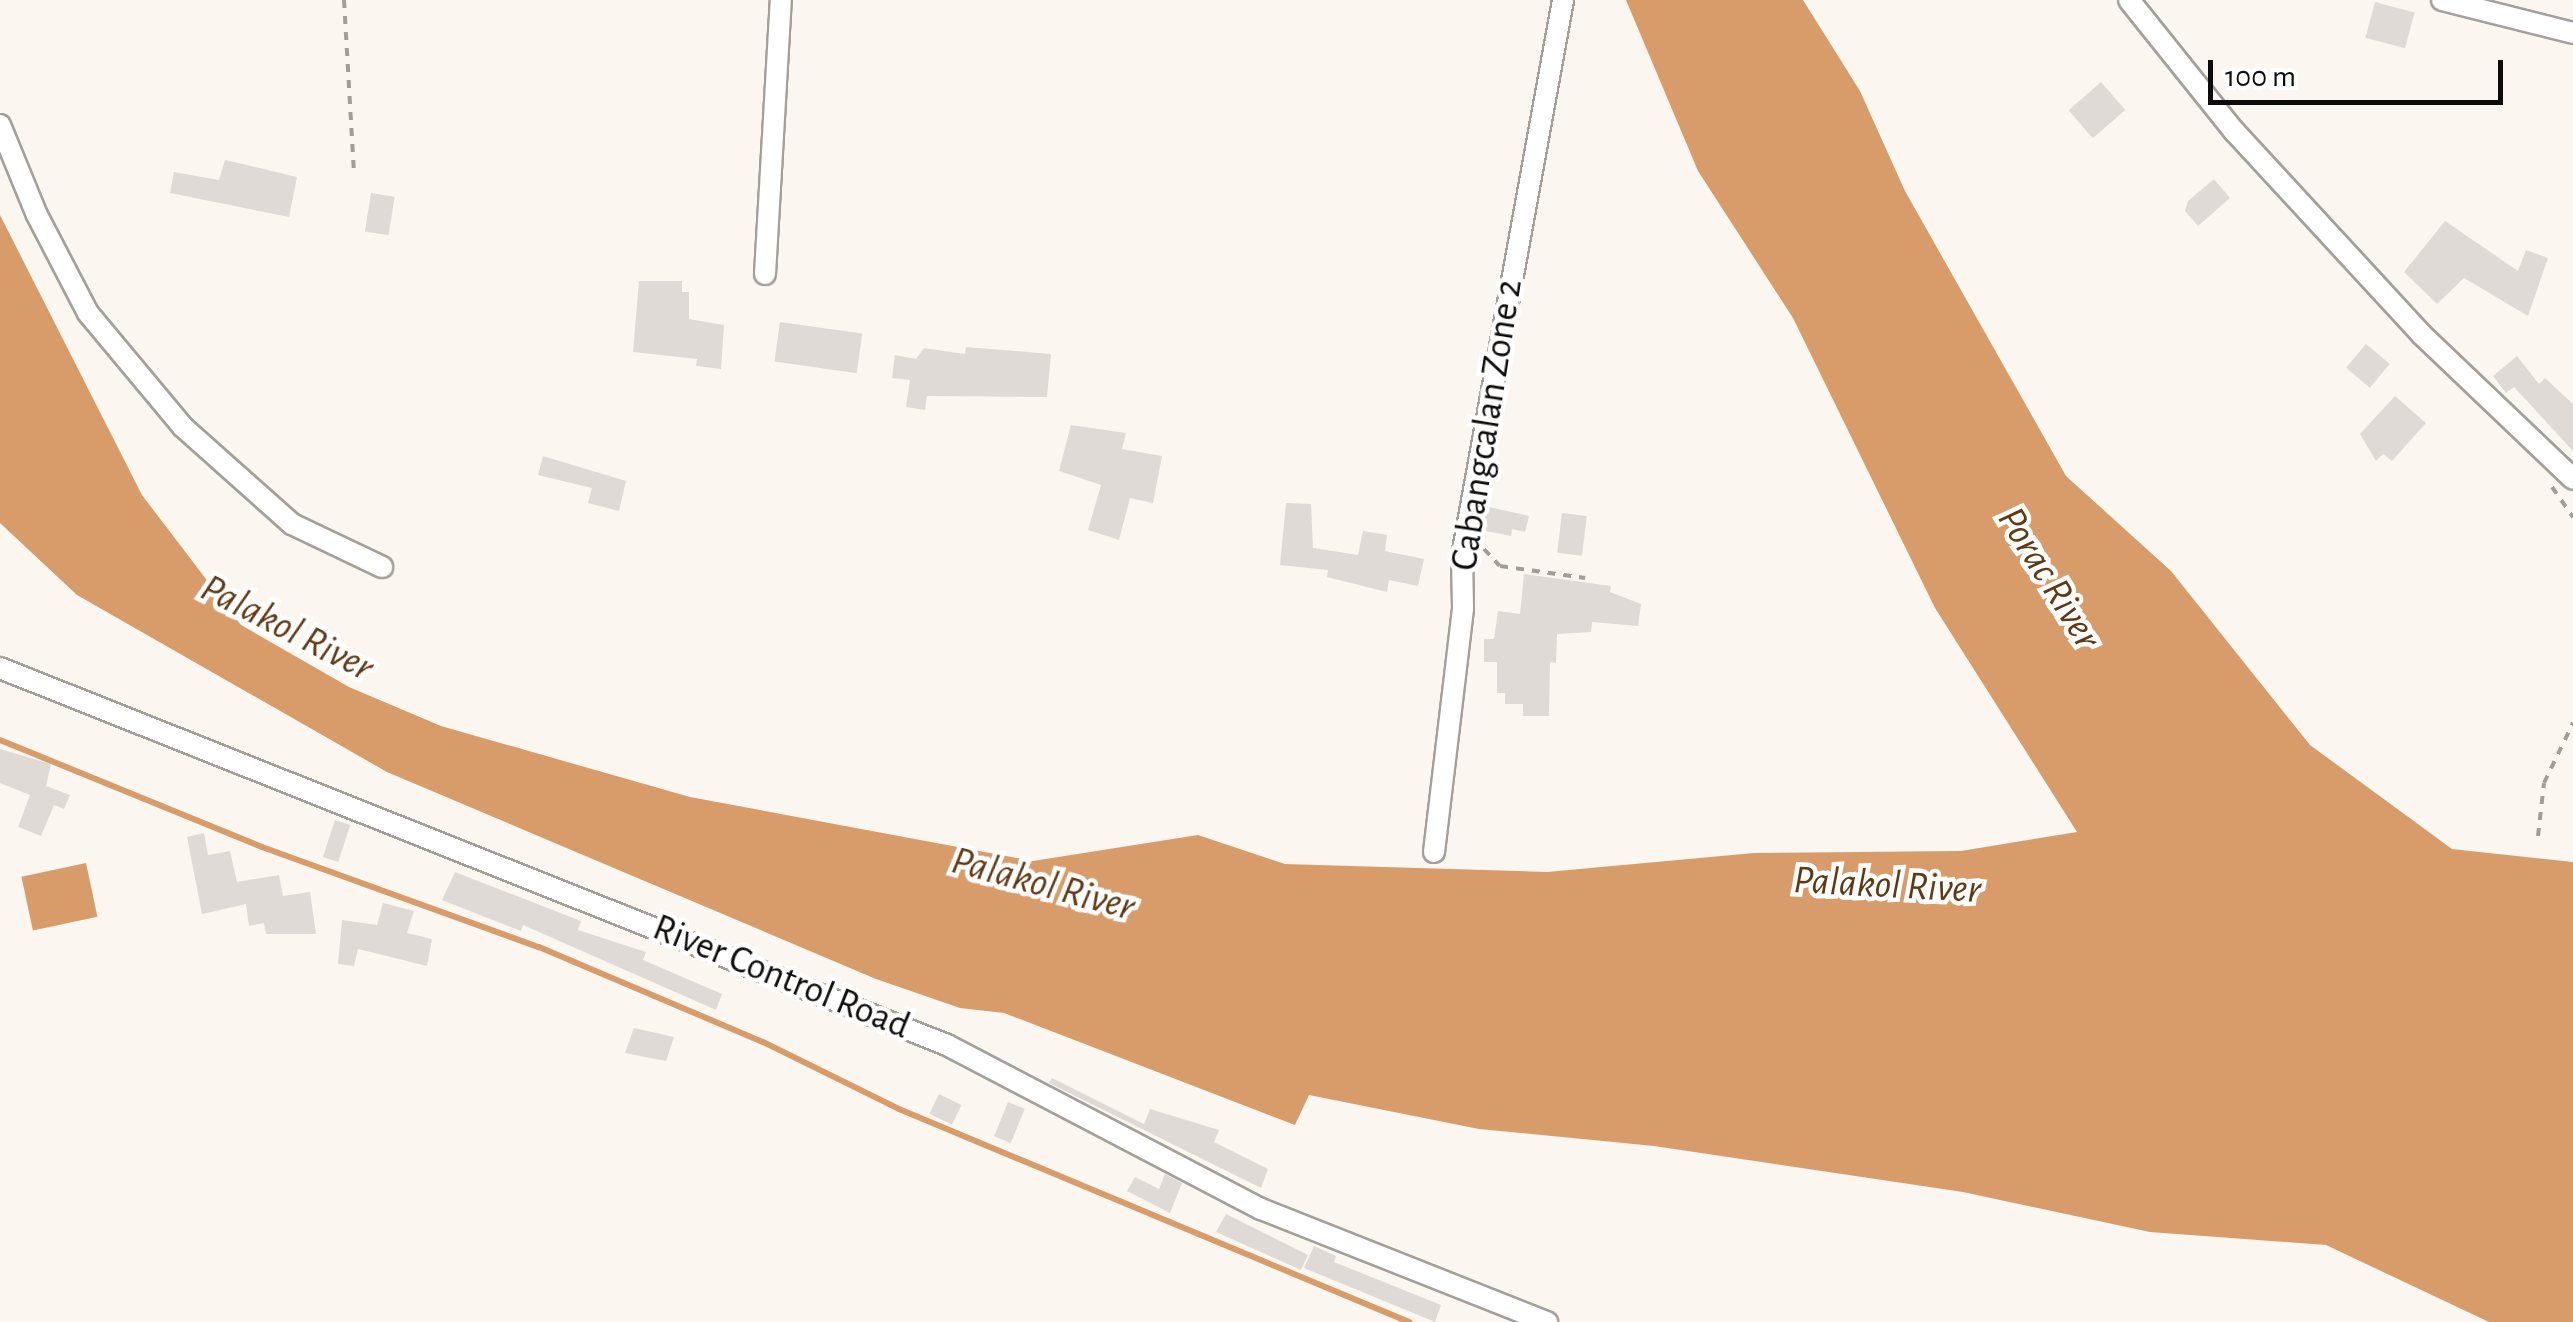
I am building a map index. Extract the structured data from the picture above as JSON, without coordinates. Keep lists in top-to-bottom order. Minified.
{"streets":{"street":["Cabangcalan Zone 2","River Control Road"]},"water":["Porac River","Palakol River"],"scale_bar":"100 m"}
